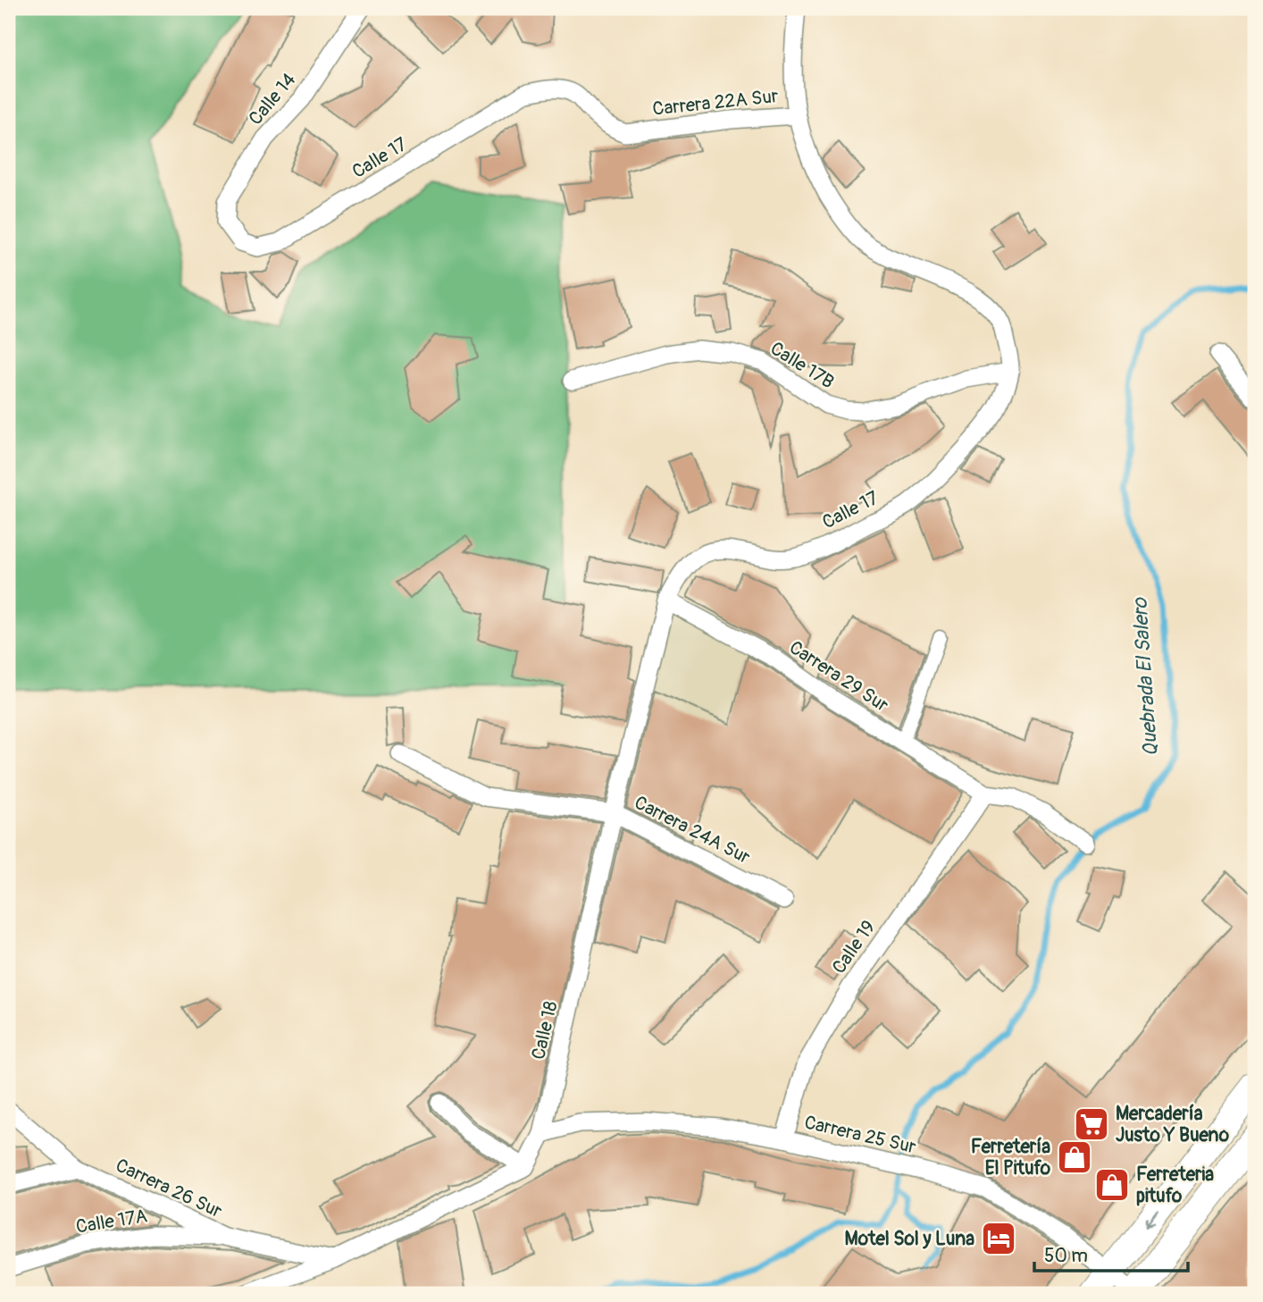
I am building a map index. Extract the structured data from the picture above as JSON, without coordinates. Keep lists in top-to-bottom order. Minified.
{"streets":{"street":["Calle 14","Carrera 22A Sur","Calle 17","Calle 17B","Carrera 29 Sur","Carrera 24A Sur","Calle 19","Calle 18","Carrera 25 Sur","Carrera 26 Sur","Calle 17A"]},"crossings":[["Calle 14","Calle 17"],["Carrera 22A Sur","Calle 17"],["Carrera 22A Sur","Calle 17B"],["Calle 17","Calle 17B"],["Calle 17","Carrera 29 Sur"],["Calle 17","Calle 18"],["Carrera 29 Sur","Calle 19"],["Carrera 29 Sur","Calle 18"],["Carrera 24A Sur","Calle 18"],["Calle 19","Carrera 25 Sur"],["Calle 18","Carrera 25 Sur"],["Carrera 26 Sur","Calle 17A"]],"water":["Quebrada El Salero"],"places":{"supermarket":["Mercadería Justo Y Bueno"],"shop":["Ferretería El Pitufo","Ferreteria pitufo"],"hotel":["Motel Sol y Luna"]},"scale_bar":"50 m"}
